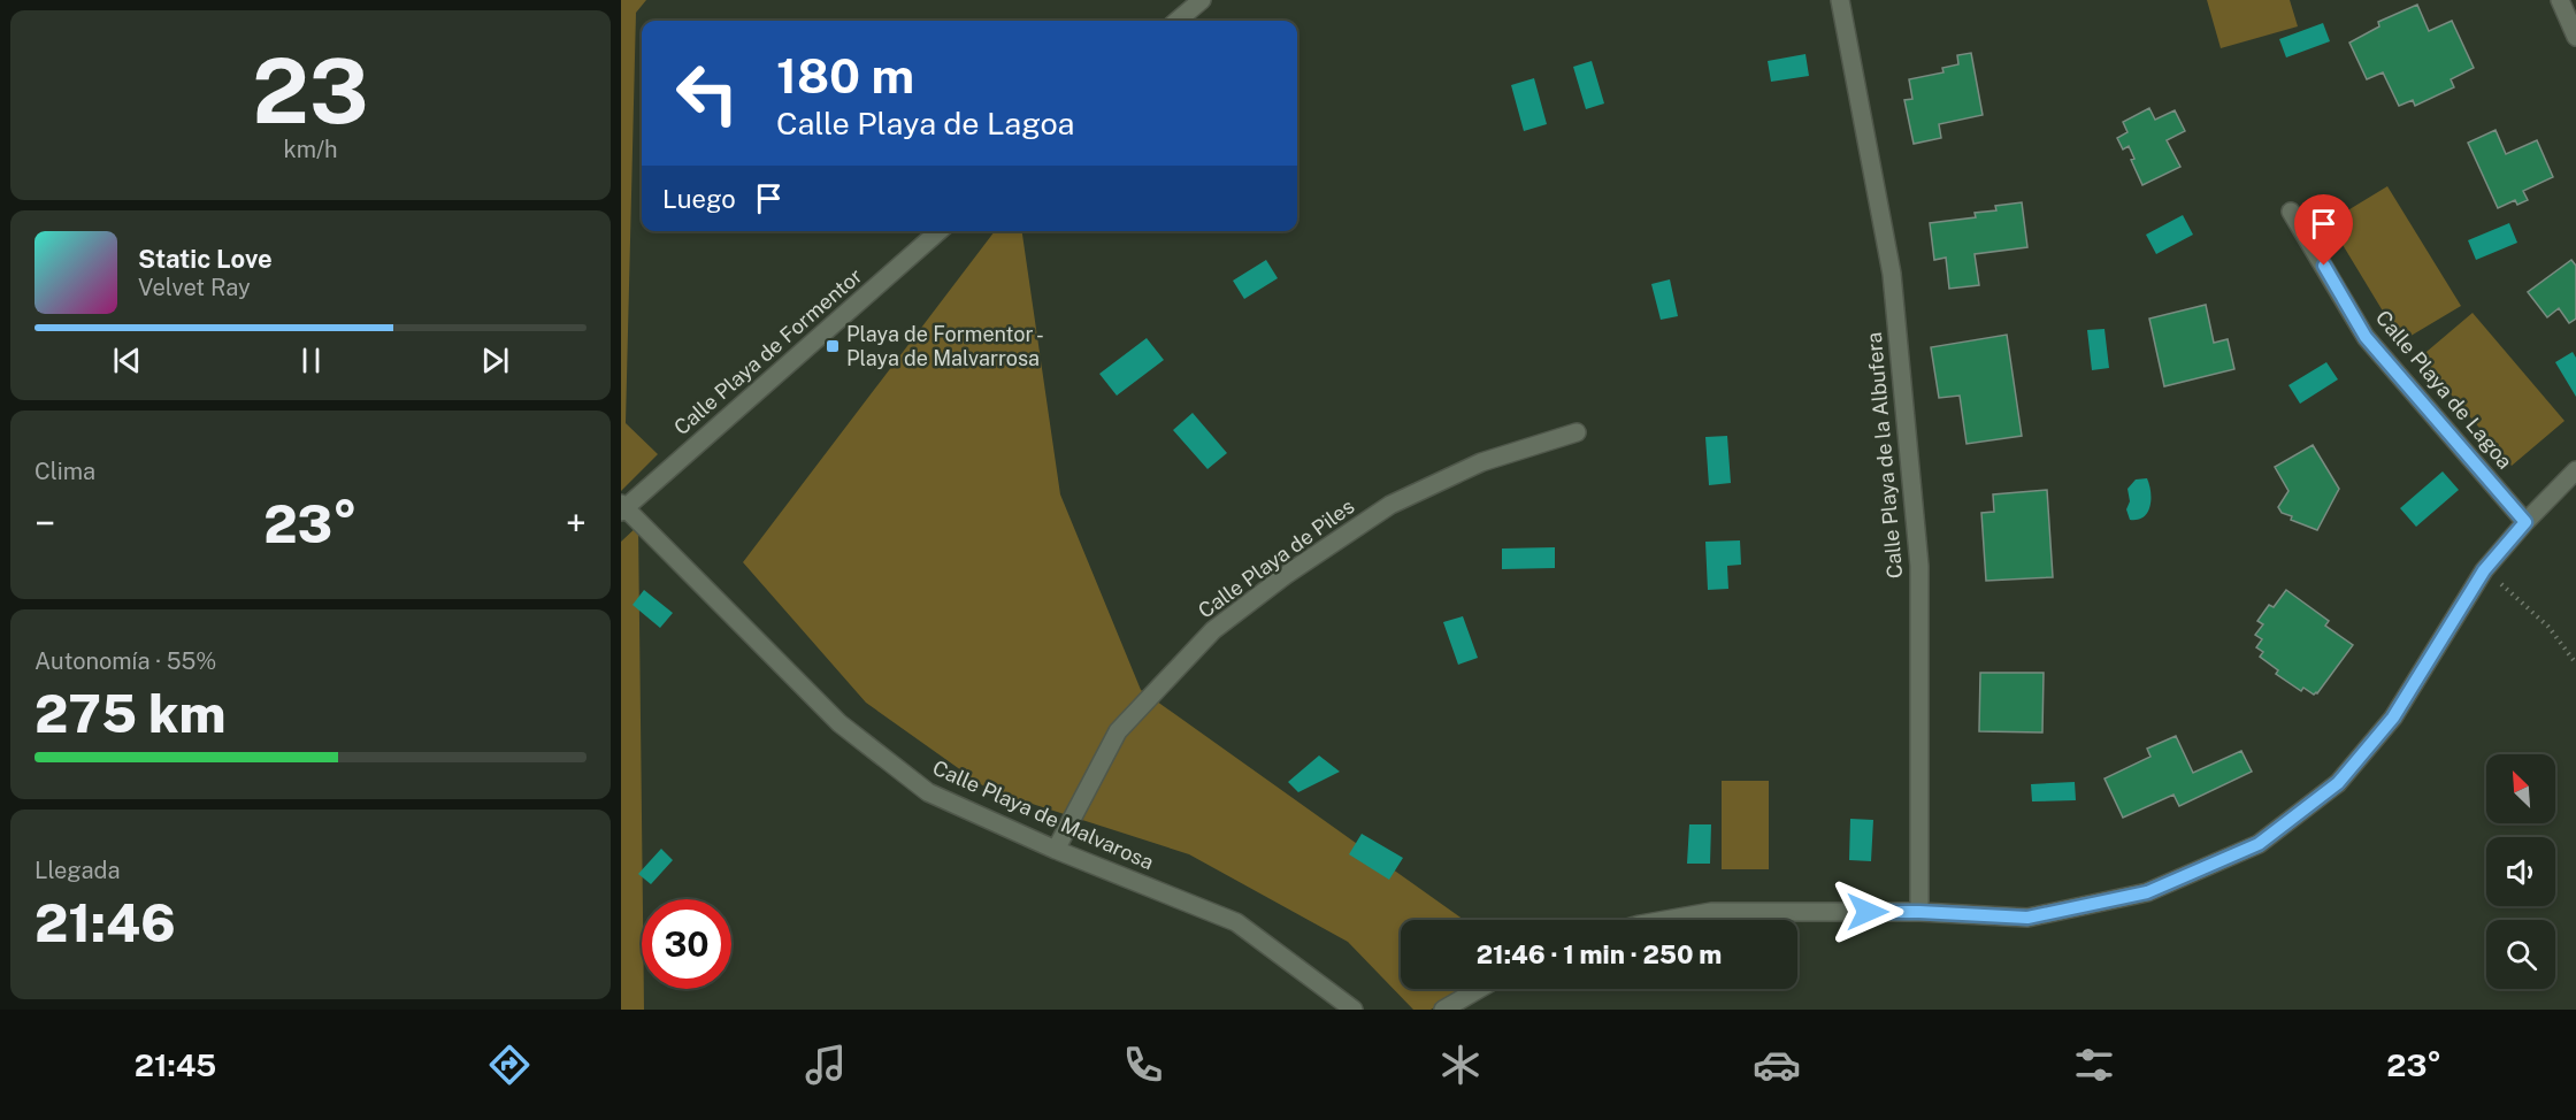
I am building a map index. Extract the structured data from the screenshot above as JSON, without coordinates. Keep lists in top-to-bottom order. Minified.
{"streets":{"street":["Calle Playa de Formentor","Calle Playa de Lagoa","Calle Playa de la Albufera","Calle Playa de Piles","Calle Playa de Malvarosa"]},"crossings":[["Calle Playa de Formentor","Calle Playa de Malvarosa"],["Calle Playa de Piles","Calle Playa de Malvarosa"]],"places":{"transit":["Playa de Formentor - Playa de Malvarrosa"]},"north":"top left","page":{"tile":[["23","km/h"],"Clima",["Autonomía · 55%","275 km"],["Llegada","21:46"]],"turn":["180 m","Calle Playa de Lagoa"],"then":"Luego","song":["Static Love","Velvet Ray"],"heat":["−","23°","+"],"limit":"30","trip":"21:46 · 1 min · 250 m","tabs":["21:45","23°"]}}
